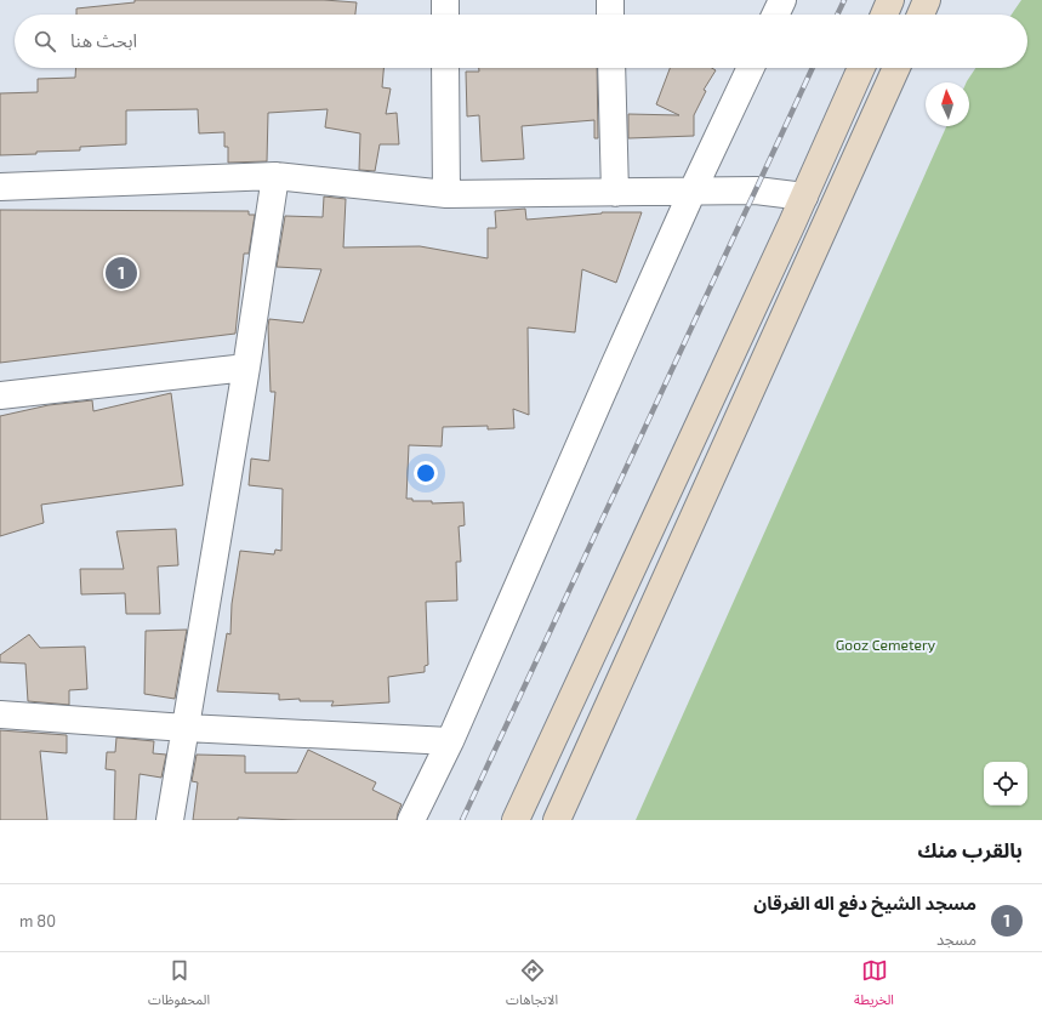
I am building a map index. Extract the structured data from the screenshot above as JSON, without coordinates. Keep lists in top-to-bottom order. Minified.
{"parks":["Gooz Cemetery"],"north":"top","page":{"search":"ابحث هنا","pins":"1","heading":"بالقرب منك","list":[{"mark":"1","name":"مسجد الشيخ دفع اله الغرقان","note":"مسجد","value":"80 m"}],"nav":["الخريطة","الاتجاهات","المحفوظات"]}}
